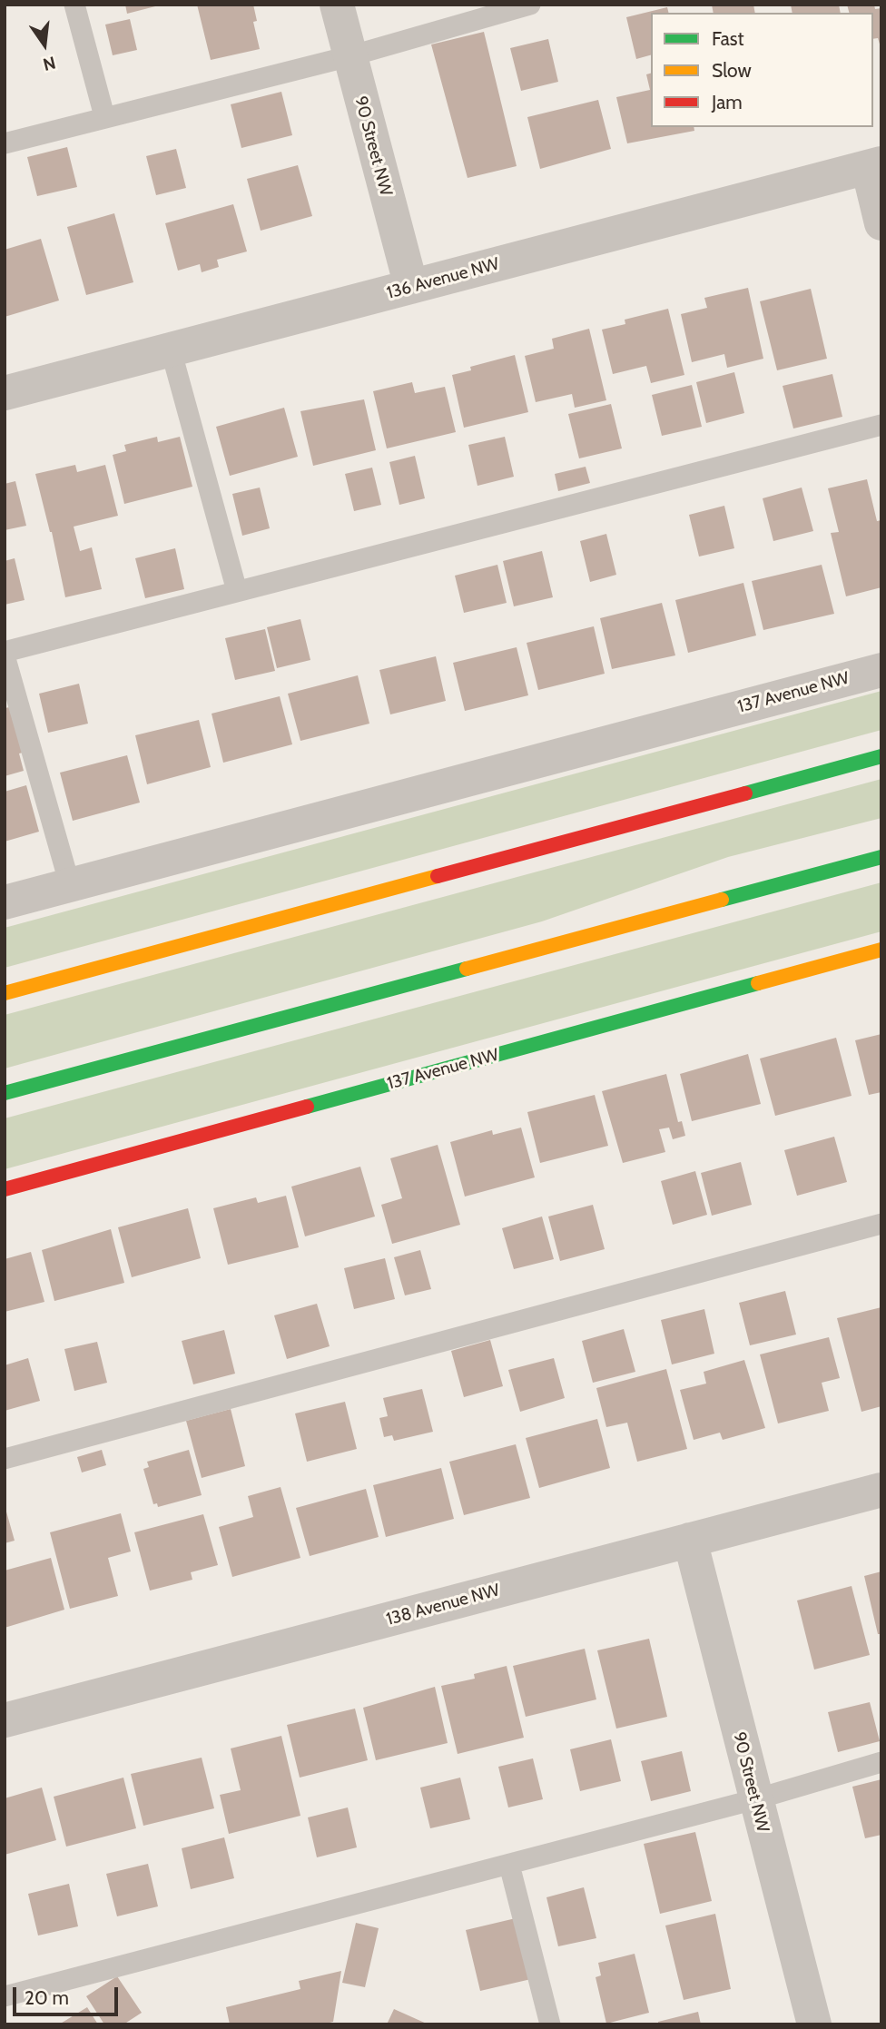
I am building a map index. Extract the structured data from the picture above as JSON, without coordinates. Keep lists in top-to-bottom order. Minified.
{"streets":{"main road":["137 Avenue NW"],"street":["90 Street NW","136 Avenue NW","138 Avenue NW"]},"crossings":[["90 Street NW","136 Avenue NW"],["90 Street NW","138 Avenue NW"]],"legend":["Fast","Slow","Jam"],"scale_bar":"20 m","north":"bottom"}
